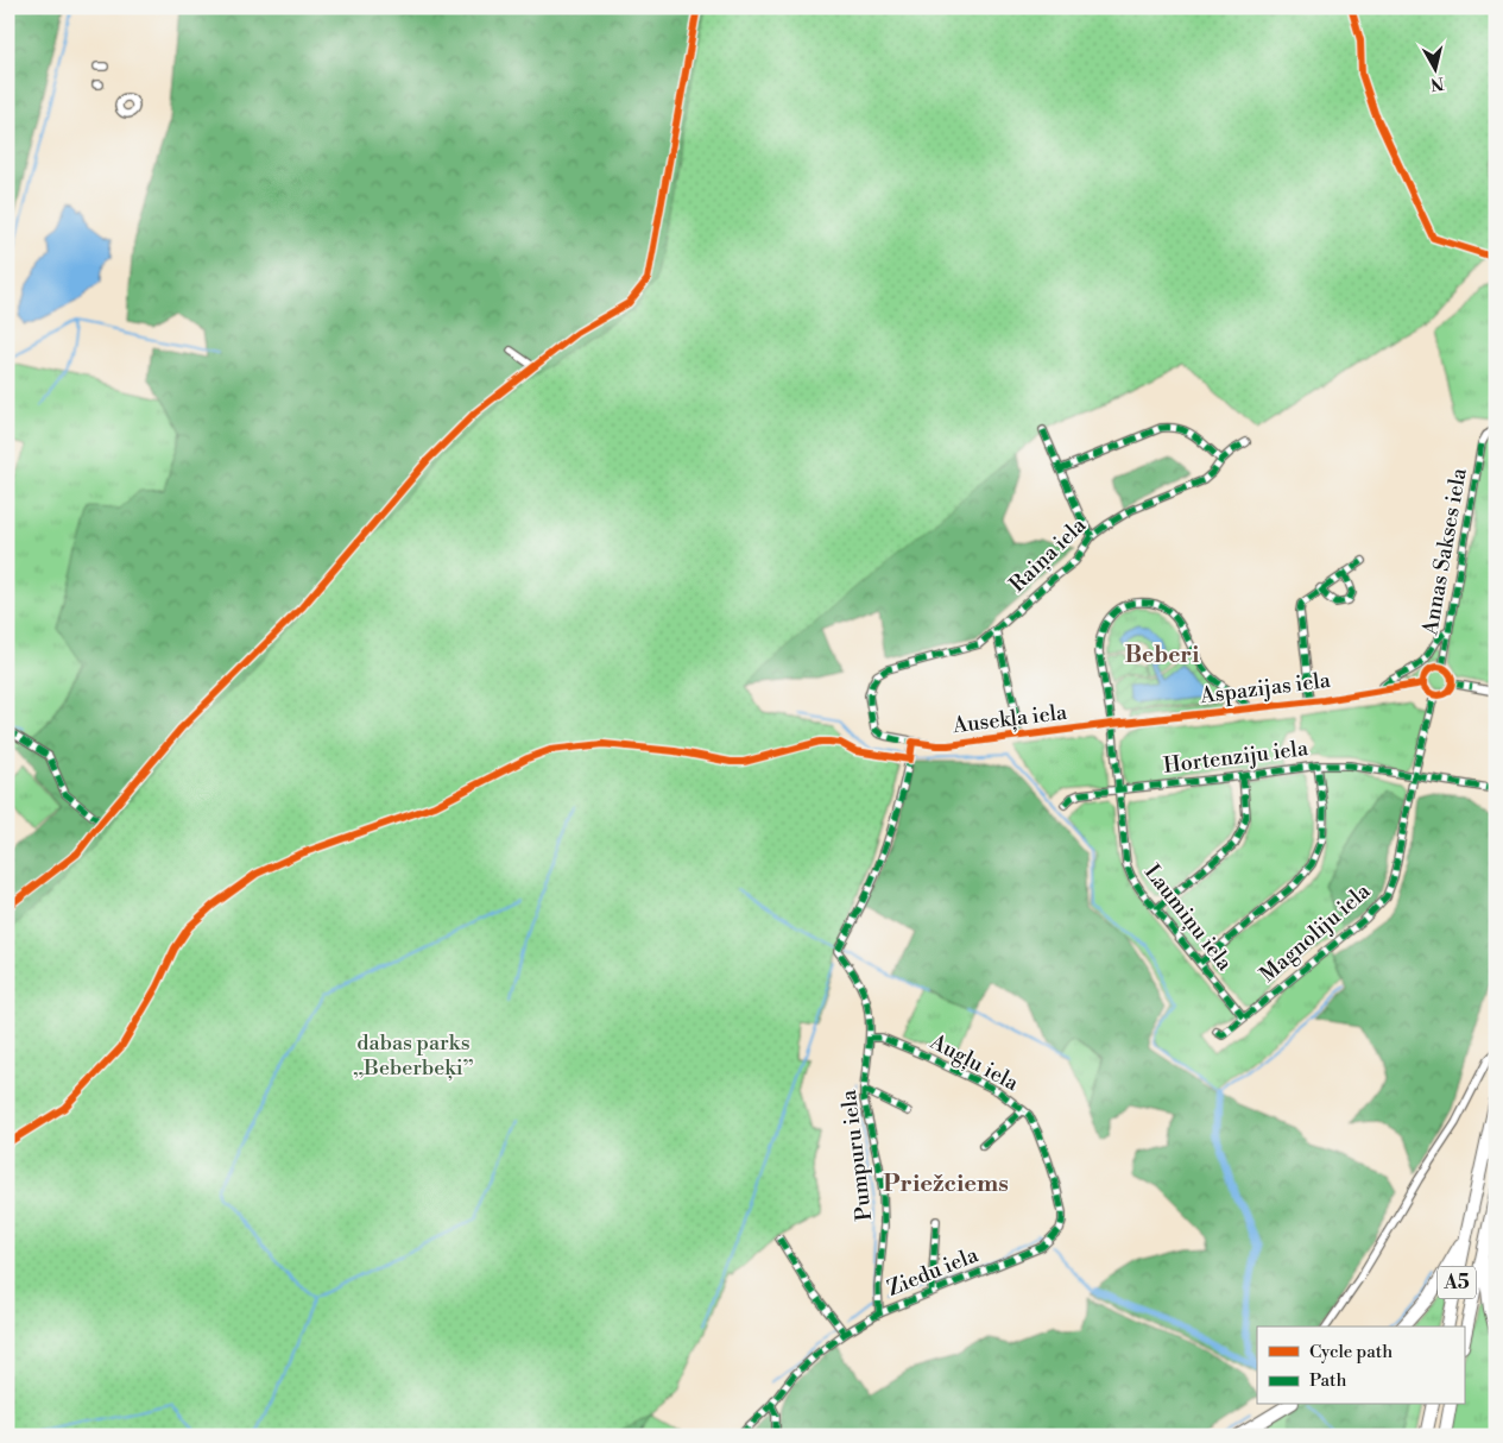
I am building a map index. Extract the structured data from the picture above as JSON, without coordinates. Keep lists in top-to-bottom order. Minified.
{"streets":{"highway":["A5"],"street":["Annas Sakses iela","Raiņa iela","Aspazijas iela","Ausekļa iela","Hortenziju iela","Laumiņu iela","Magnoliju iela","Augļu iela","Pumpuru iela","Ziedu iela"]},"crossings":[["Annas Sakses iela","Aspazijas iela"],["Annas Sakses iela","Magnoliju iela"],["Raiņa iela","Ausekļa iela"],["Aspazijas iela","Ausekļa iela"],["Aspazijas iela","Laumiņu iela"],["Aspazijas iela","Magnoliju iela"],["Ausekļa iela","Laumiņu iela"],["Ausekļa iela","Pumpuru iela"],["Hortenziju iela","Laumiņu iela"],["Hortenziju iela","Magnoliju iela"],["Laumiņu iela","Magnoliju iela"],["Augļu iela","Pumpuru iela"],["Augļu iela","Ziedu iela"],["Pumpuru iela","Ziedu iela"]],"districts":["Beberi","Priežciems"],"parks":["dabas parks „Beberbeķi”"],"legend":["Cycle path","Path"],"north":"bottom"}
